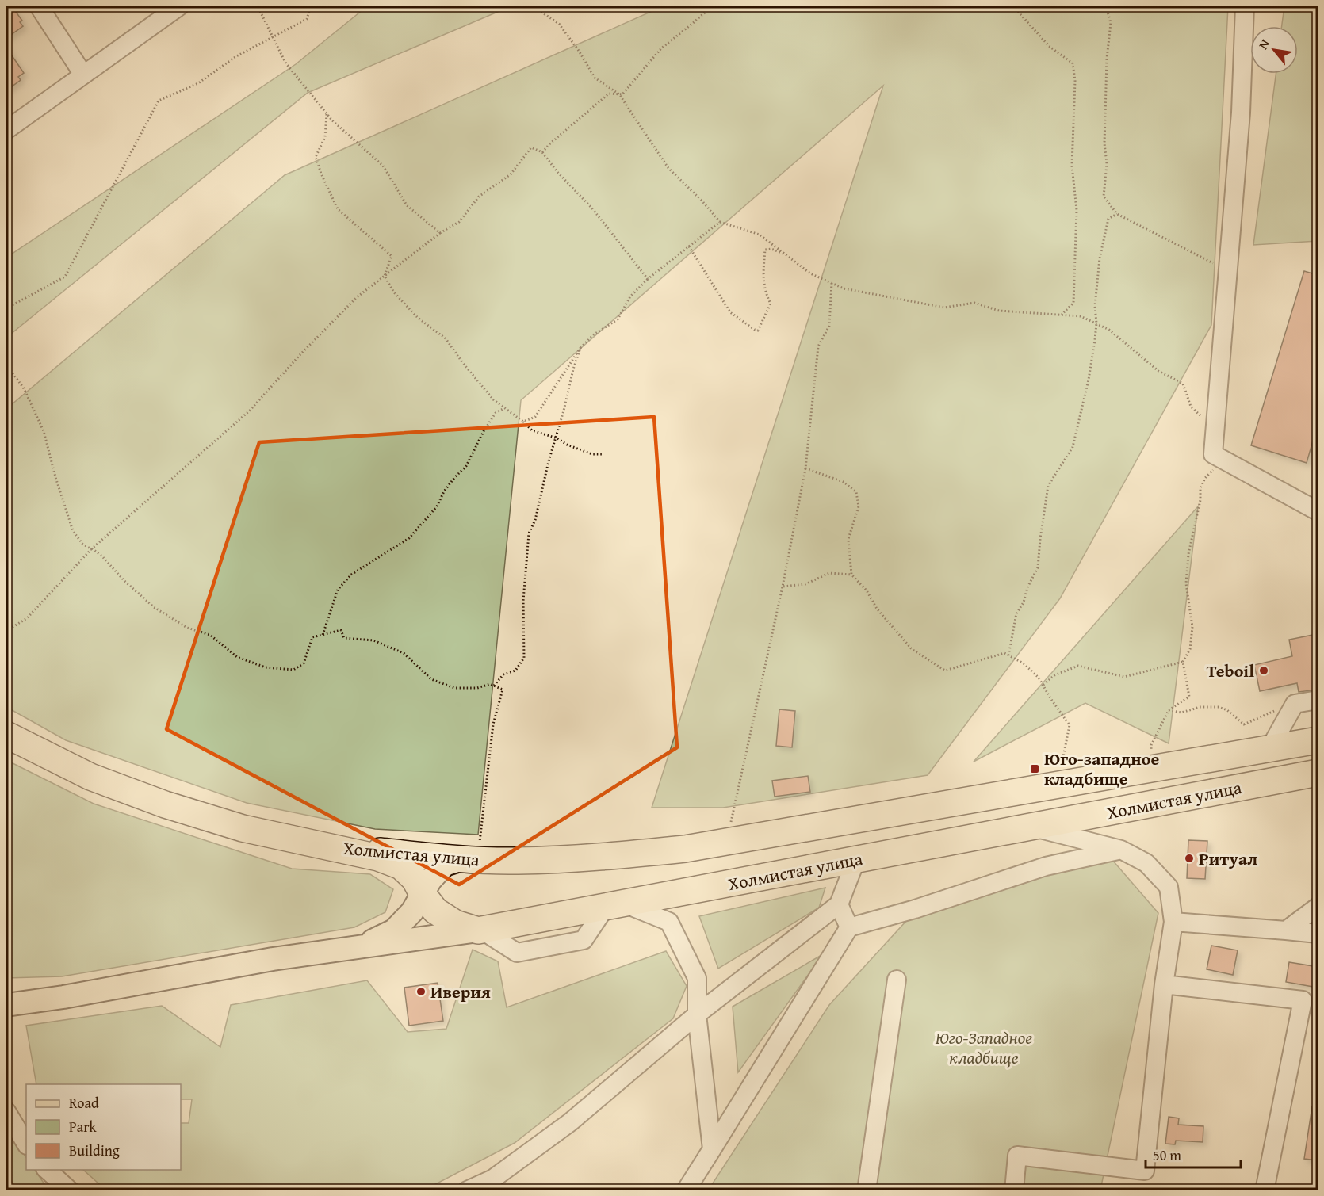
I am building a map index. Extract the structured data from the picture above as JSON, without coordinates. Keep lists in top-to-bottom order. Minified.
{"streets":{"highway":["Холмистая улица"]},"parks":["Юго-Западное кладбище"],"places":{"other":["Teboil","Ритуал","Иверия"],"transit":["Юго-западное кладбище"]},"legend":["Road","Park","Building"],"scale_bar":"50 m","north":"top left"}
